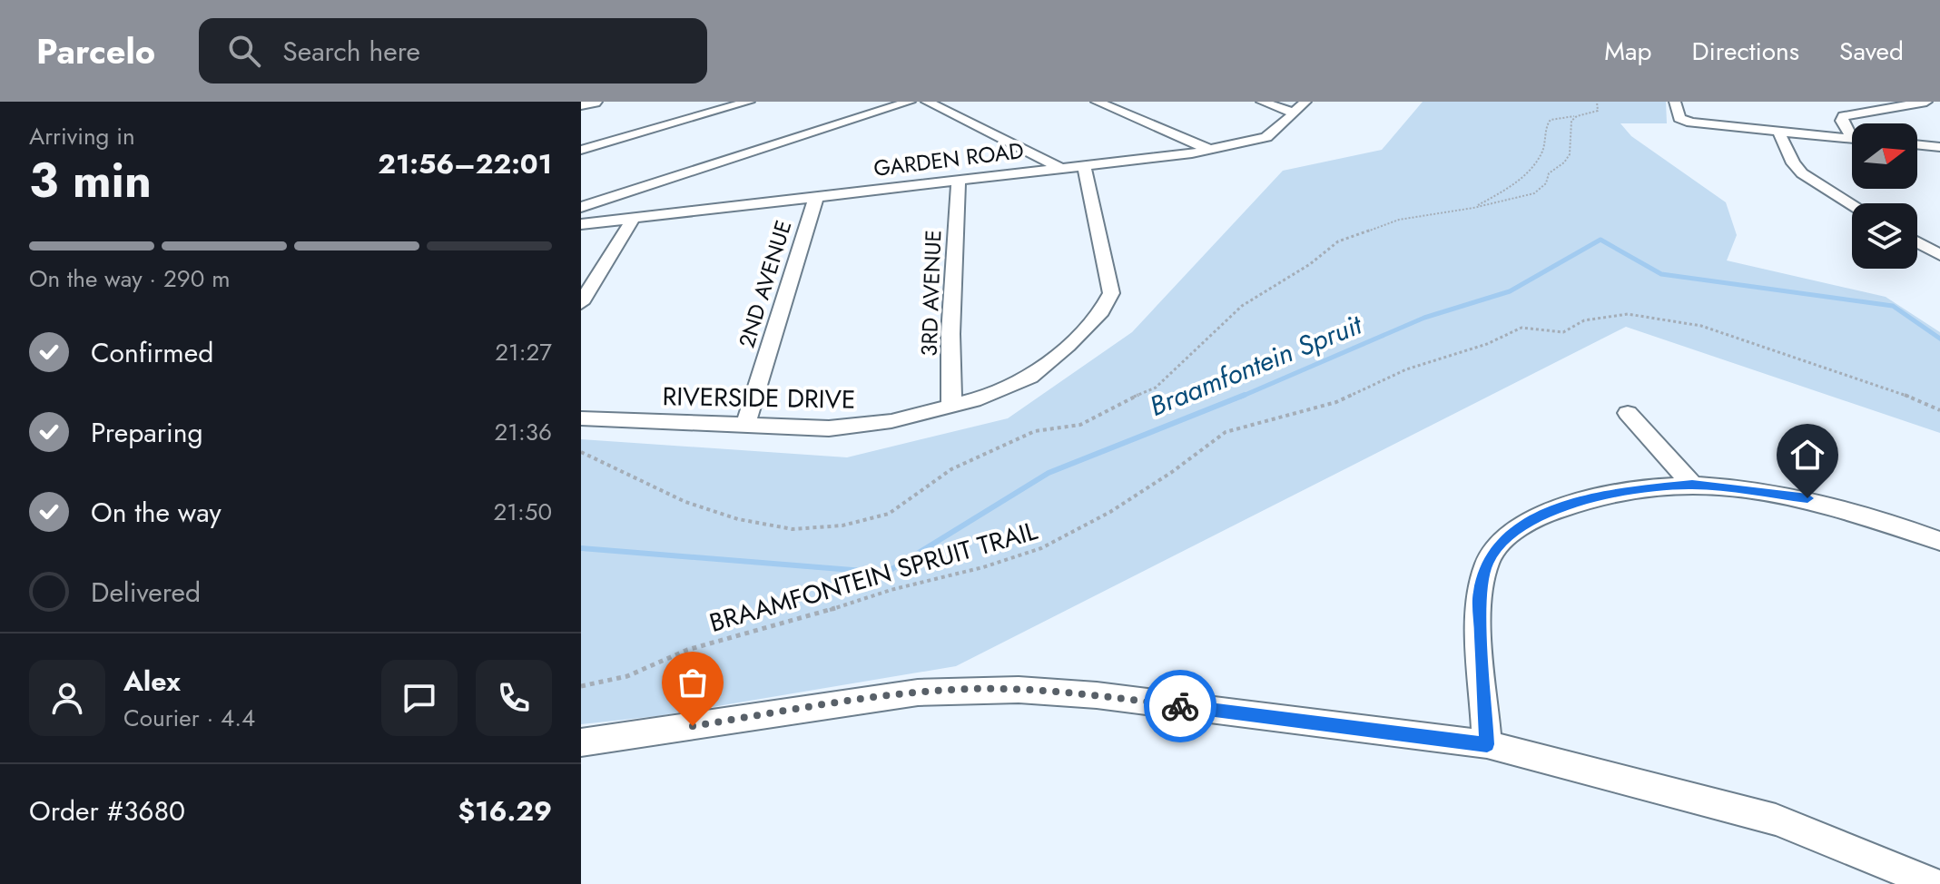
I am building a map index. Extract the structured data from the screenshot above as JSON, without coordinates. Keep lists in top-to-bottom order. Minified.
{"streets":{"street":["GARDEN ROAD","2ND AVENUE","3RD AVENUE","RIVERSIDE DRIVE"],"path":["BRAAMFONTEIN SPRUIT TRAIL"]},"crossings":[["GARDEN ROAD","2ND AVENUE"],["GARDEN ROAD","3RD AVENUE"],["GARDEN ROAD","RIVERSIDE DRIVE"],["2ND AVENUE","RIVERSIDE DRIVE"],["3RD AVENUE","RIVERSIDE DRIVE"]],"water":["Braamfontein Spruit"],"north":"right","page":{"header":"Parcelo","search":"Search here","nav":["Map","Directions","Saved"],"heading":["3 min","Arriving in","21:56–22:01"],"panel":["Alex","Courier · 4.4","Order #3680","$16.29"],"bar":"On the way · 290 m","list":[["Confirmed","21:27"],["Preparing","21:36"],["On the way","21:50"],"Delivered"]}}
